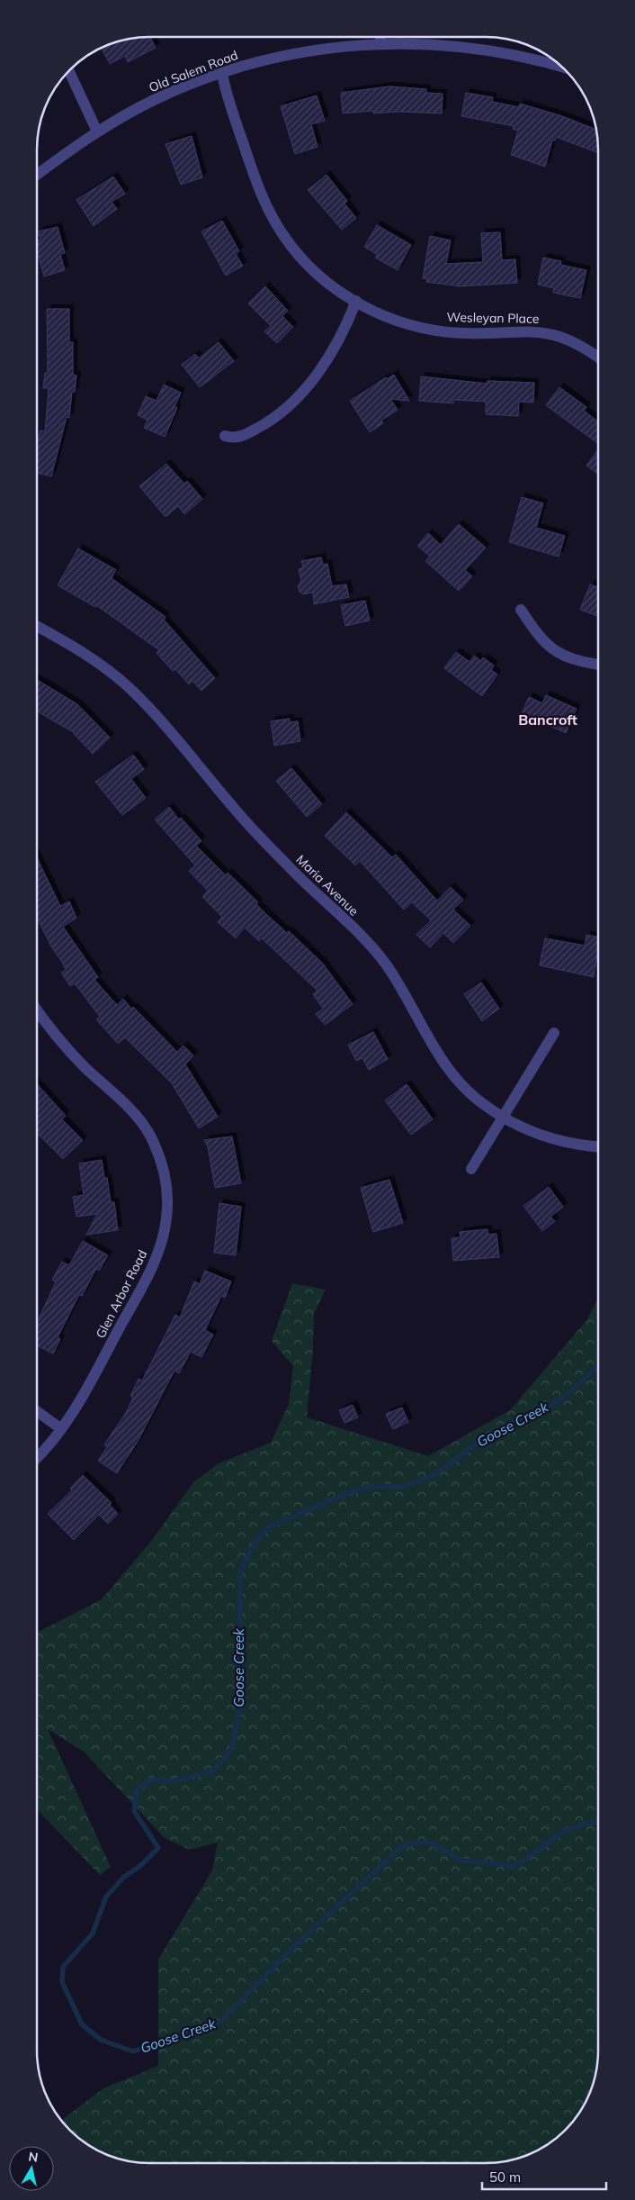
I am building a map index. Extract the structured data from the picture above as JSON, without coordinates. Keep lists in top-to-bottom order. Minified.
{"streets":{"street":["Old Salem Road","Wesleyan Place","Maria Avenue","Glen Arbor Road"]},"crossings":[["Old Salem Road","Wesleyan Place"]],"districts":["Bancroft"],"water":["Goose Creek"],"scale_bar":"50 m","north":"top"}
